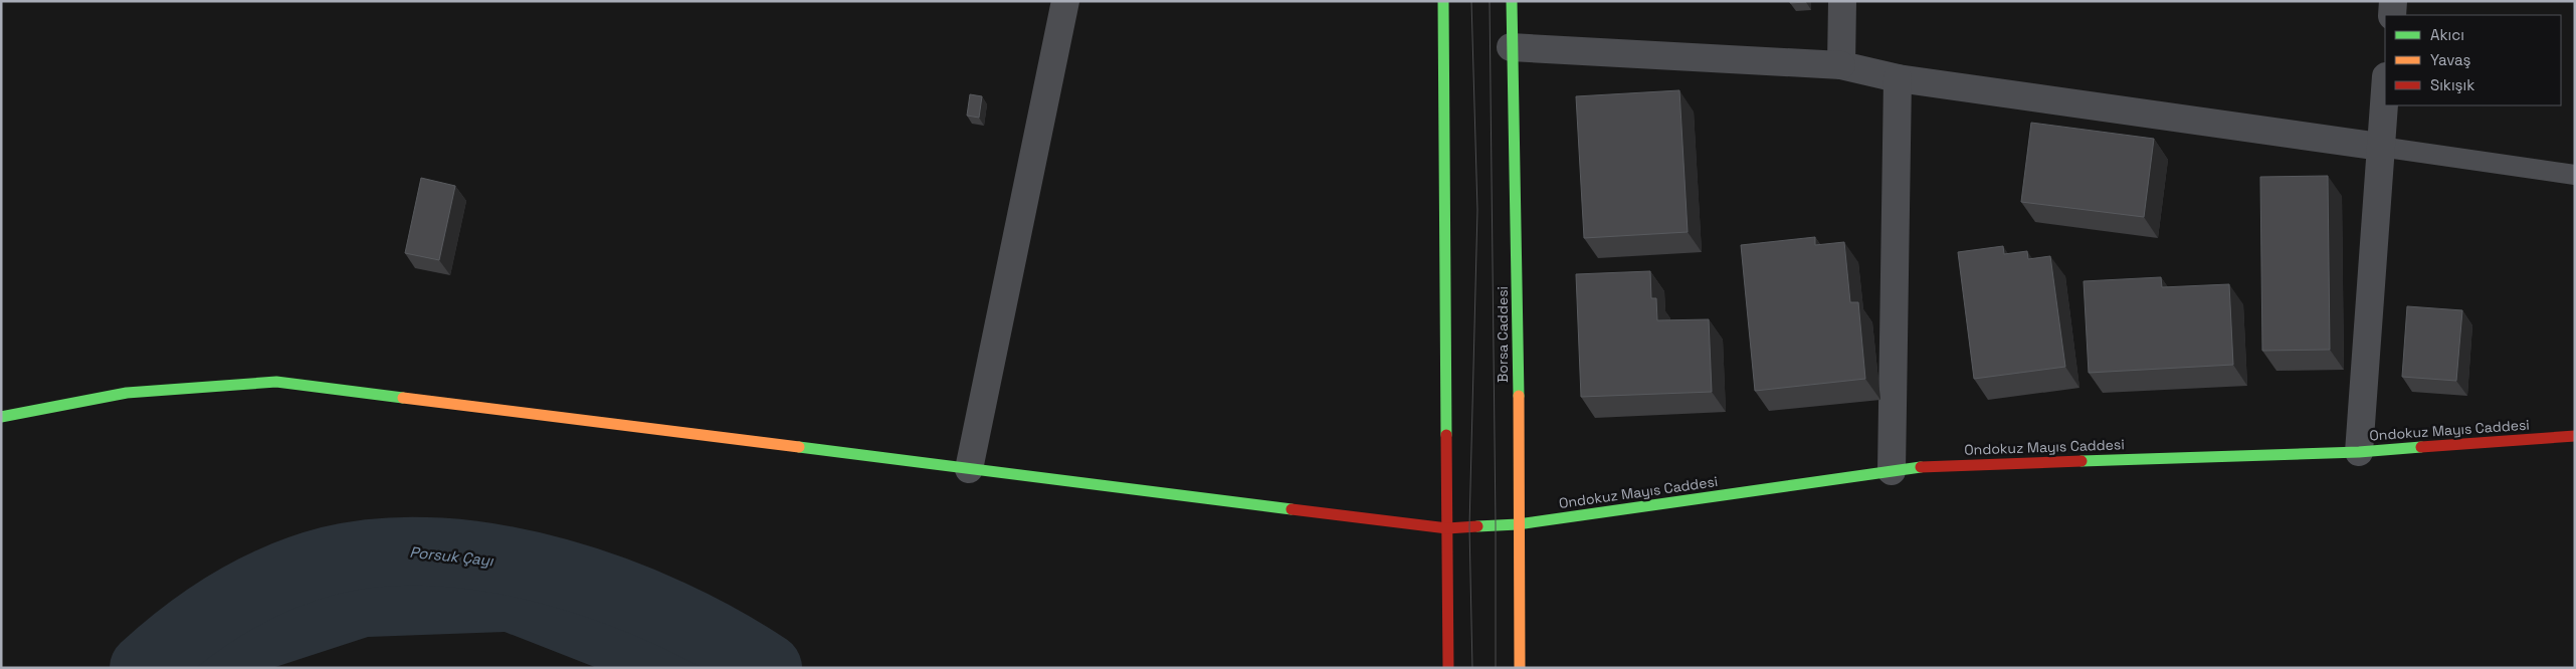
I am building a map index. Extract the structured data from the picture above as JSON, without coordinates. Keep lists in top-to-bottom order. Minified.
{"streets":{"street":["Borsa Caddesi","Ondokuz Mayıs Caddesi"]},"crossings":[["Borsa Caddesi","Ondokuz Mayıs Caddesi"]],"water":["Porsuk Çayı"],"legend":["Akıcı","Yavaş","Sıkışık"]}
